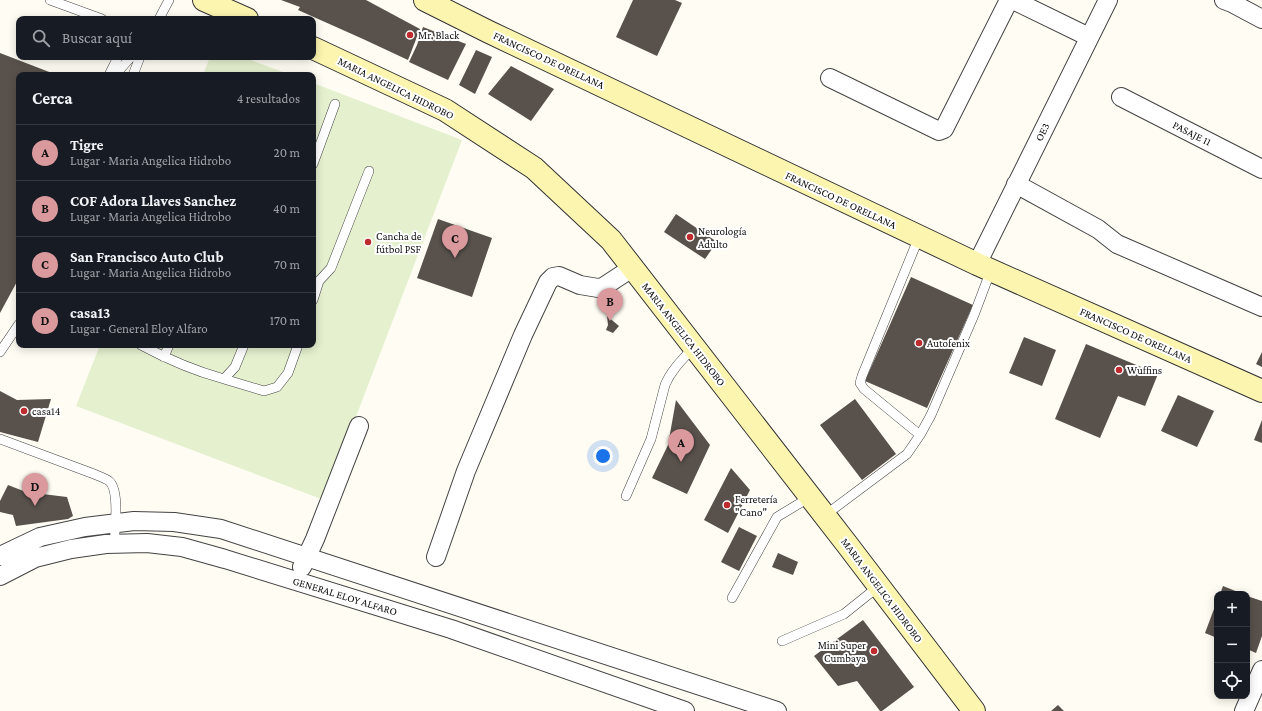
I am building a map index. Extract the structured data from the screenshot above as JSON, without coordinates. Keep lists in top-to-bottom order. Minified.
{"streets":{"street":["FRANCISCO DE ORELLANA","MARIA ANGELICA HIDROBO","OE3","PASAJE 11","GENERAL ELOY ALFARO"]},"crossings":[["FRANCISCO DE ORELLANA","OE3"]],"places":["Mr. Black","Neurología Adulto","Cancha de fútbol PSF","Autofenix","Wuffins","casa14","Ferretería \"Cano\"","Mini Super Cumbaya"],"page":{"search":"Buscar aquí","heading":["Cerca","4 resultados"],"list":[{"mark":"A","name":"Tigre","note":"Lugar · Maria Angelica Hidrobo","value":"20 m"},{"mark":"B","name":"COF Adora Llaves Sanchez","note":"Lugar · Maria Angelica Hidrobo","value":"40 m"},{"mark":"C","name":"San Francisco Auto Club","note":"Lugar · Maria Angelica Hidrobo","value":"70 m"},{"mark":"D","name":"casa13","note":"Lugar · General Eloy Alfaro","value":"170 m"}],"pins":["C","B","A","D"],"map_buttons":["+","−"]}}
